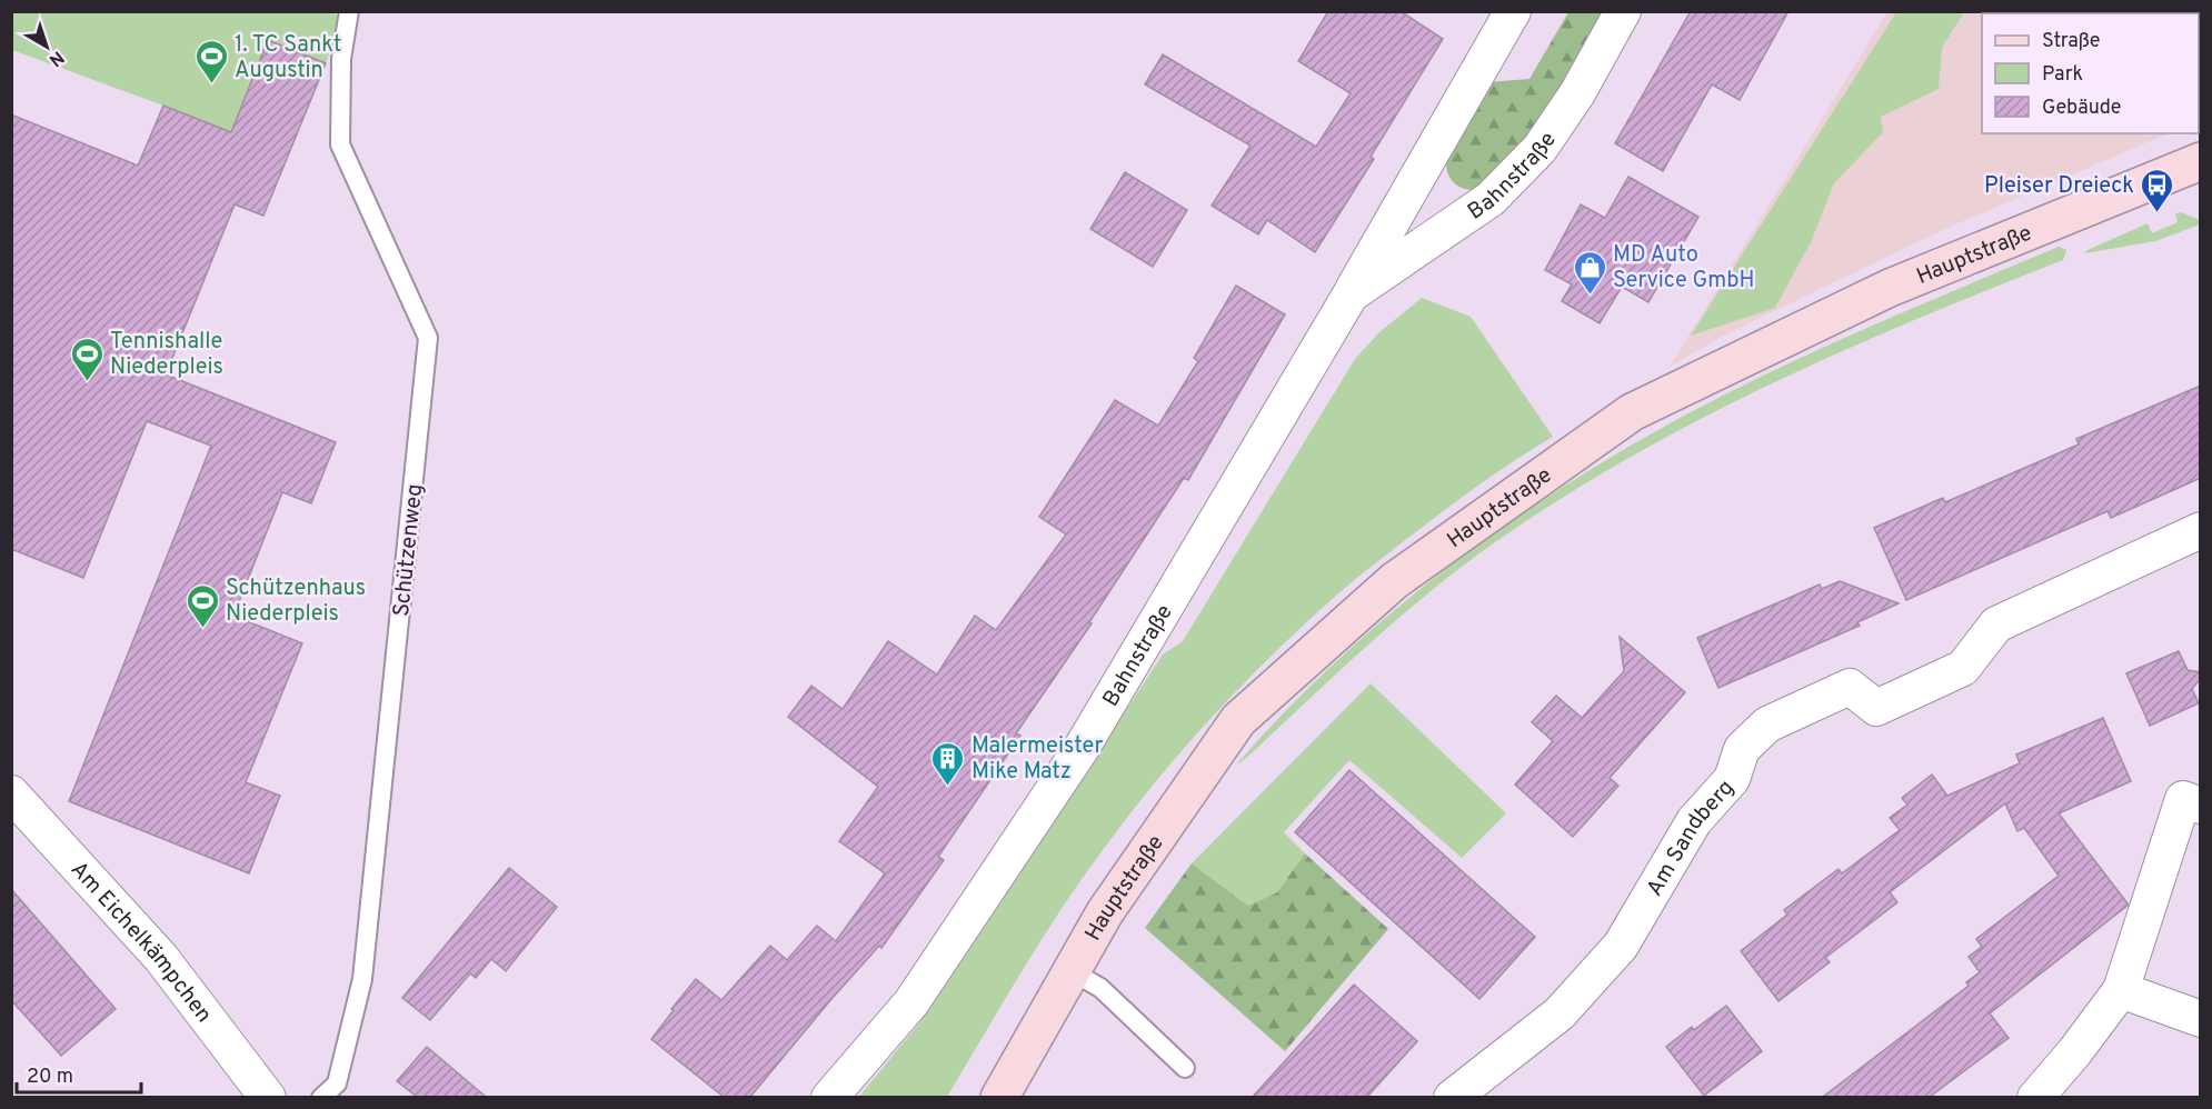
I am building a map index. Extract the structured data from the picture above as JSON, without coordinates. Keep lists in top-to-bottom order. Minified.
{"streets":{"main road":["Hauptstraße"],"street":["Bahnstraße","Am Sandberg","Am Eichelkämpchen"],"lane":["Schützenweg"]},"places":{"sports":["1. TC Sankt Augustin","Tennishalle Niederpleis","Schützenhaus Niederpleis"],"bus stop":["Pleiser Dreieck"],"shop":["MD Auto Service GmbH"],"building":["Malermeister Mike Matz"]},"legend":["Straße","Park","Gebäude"],"scale_bar":"20 m","north":"bottom right"}
